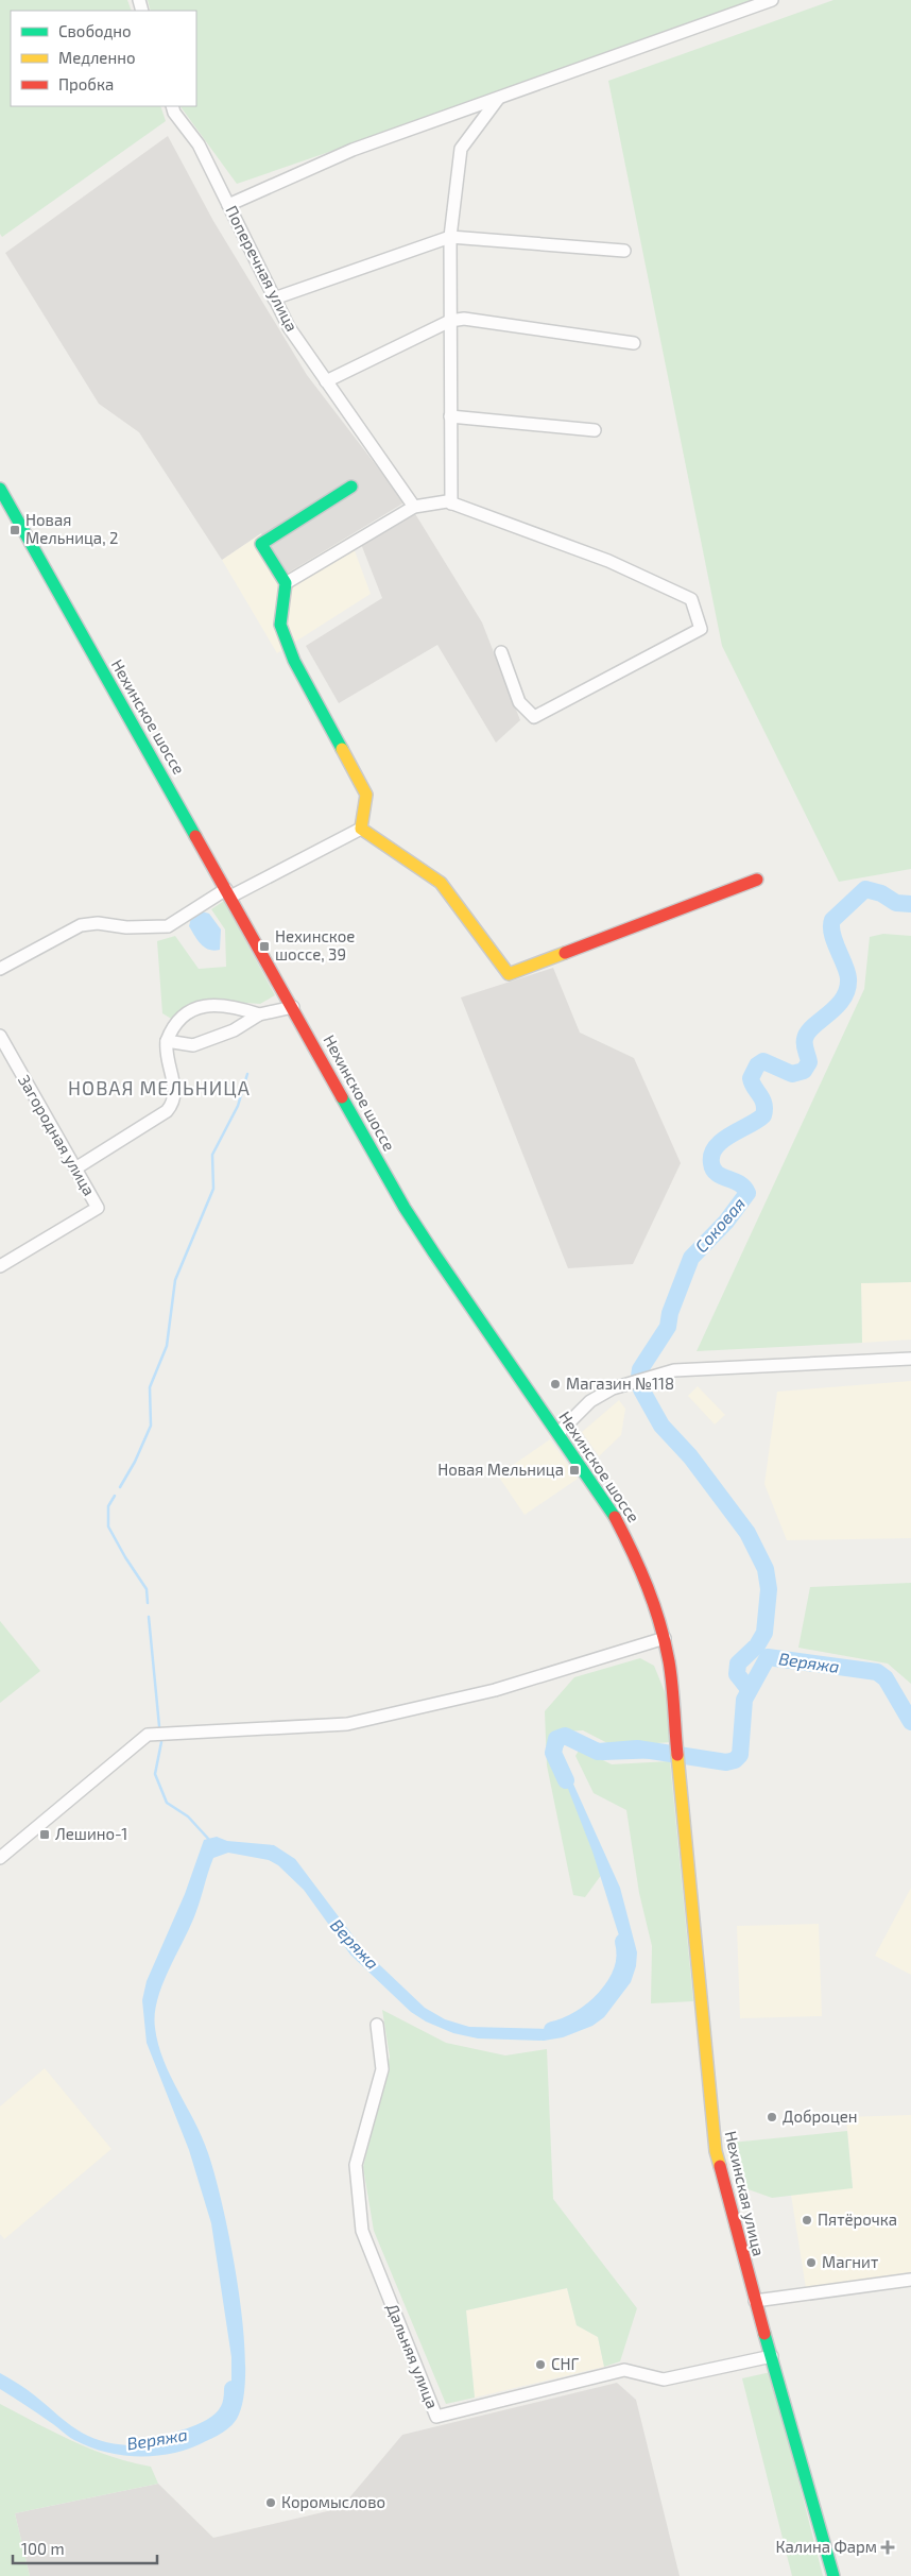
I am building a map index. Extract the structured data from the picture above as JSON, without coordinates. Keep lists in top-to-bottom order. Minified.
{"streets":{"main road":["Нехинское шоссе","Нехинская улица"],"street":["Поперечная улица","Загородная улица","Дальняя улица"]},"crossings":[["Нехинское шоссе","Нехинская улица"],["Нехинская улица","Дальняя улица"]],"districts":["НОВАЯ МЕЛЬНИЦА"],"water":["Соковая","Веряжа"],"places":{"transit":["Новая Мельница, 2","Нехинское шоссе, 39","Новая Мельница","Лешино-1"],"other":["Магазин №118","Доброцен","Пятёрочка","Магнит","СНГ","Коромыслово"],"health":["Калина Фарм"]},"legend":["Свободно","Медленно","Пробка"],"scale_bar":"100 m"}
